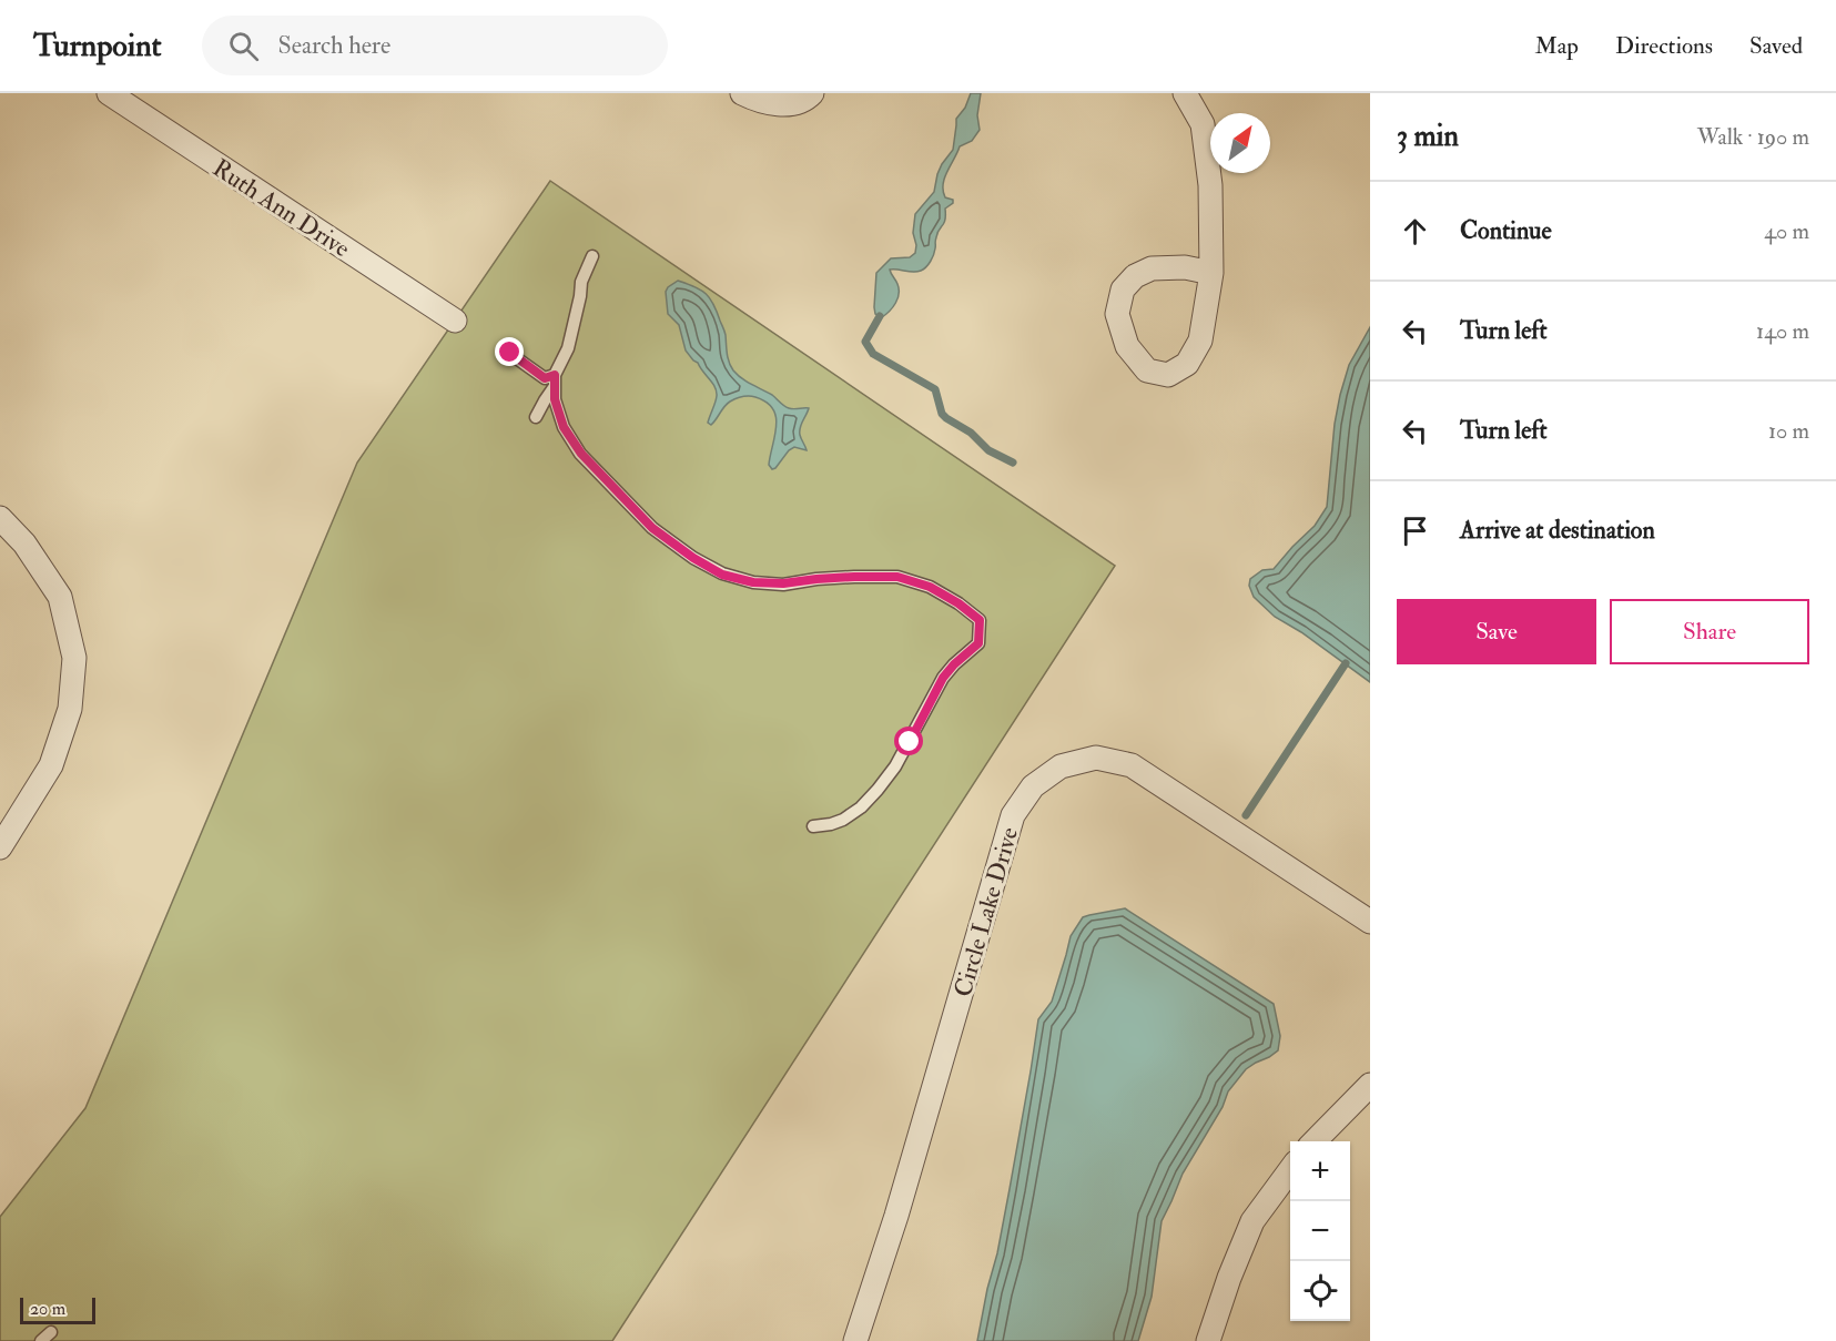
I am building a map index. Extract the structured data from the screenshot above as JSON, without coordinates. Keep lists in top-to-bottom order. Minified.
{"streets":{"street":["Ruth Ann Drive","Circle Lake Drive"]},"scale_bar":"20 m","north":"top right","page":{"header":"Turnpoint","search":"Search here","nav":["Map","Directions","Saved"],"heading":["3 min","Walk · 190 m"],"list":[["Continue","40 m"],["Turn left","140 m"],["Turn left","10 m"],"Arrive at destination"],"buttons":["Save","Share"],"map_buttons":["+","−"],"scale":"20 m"}}
